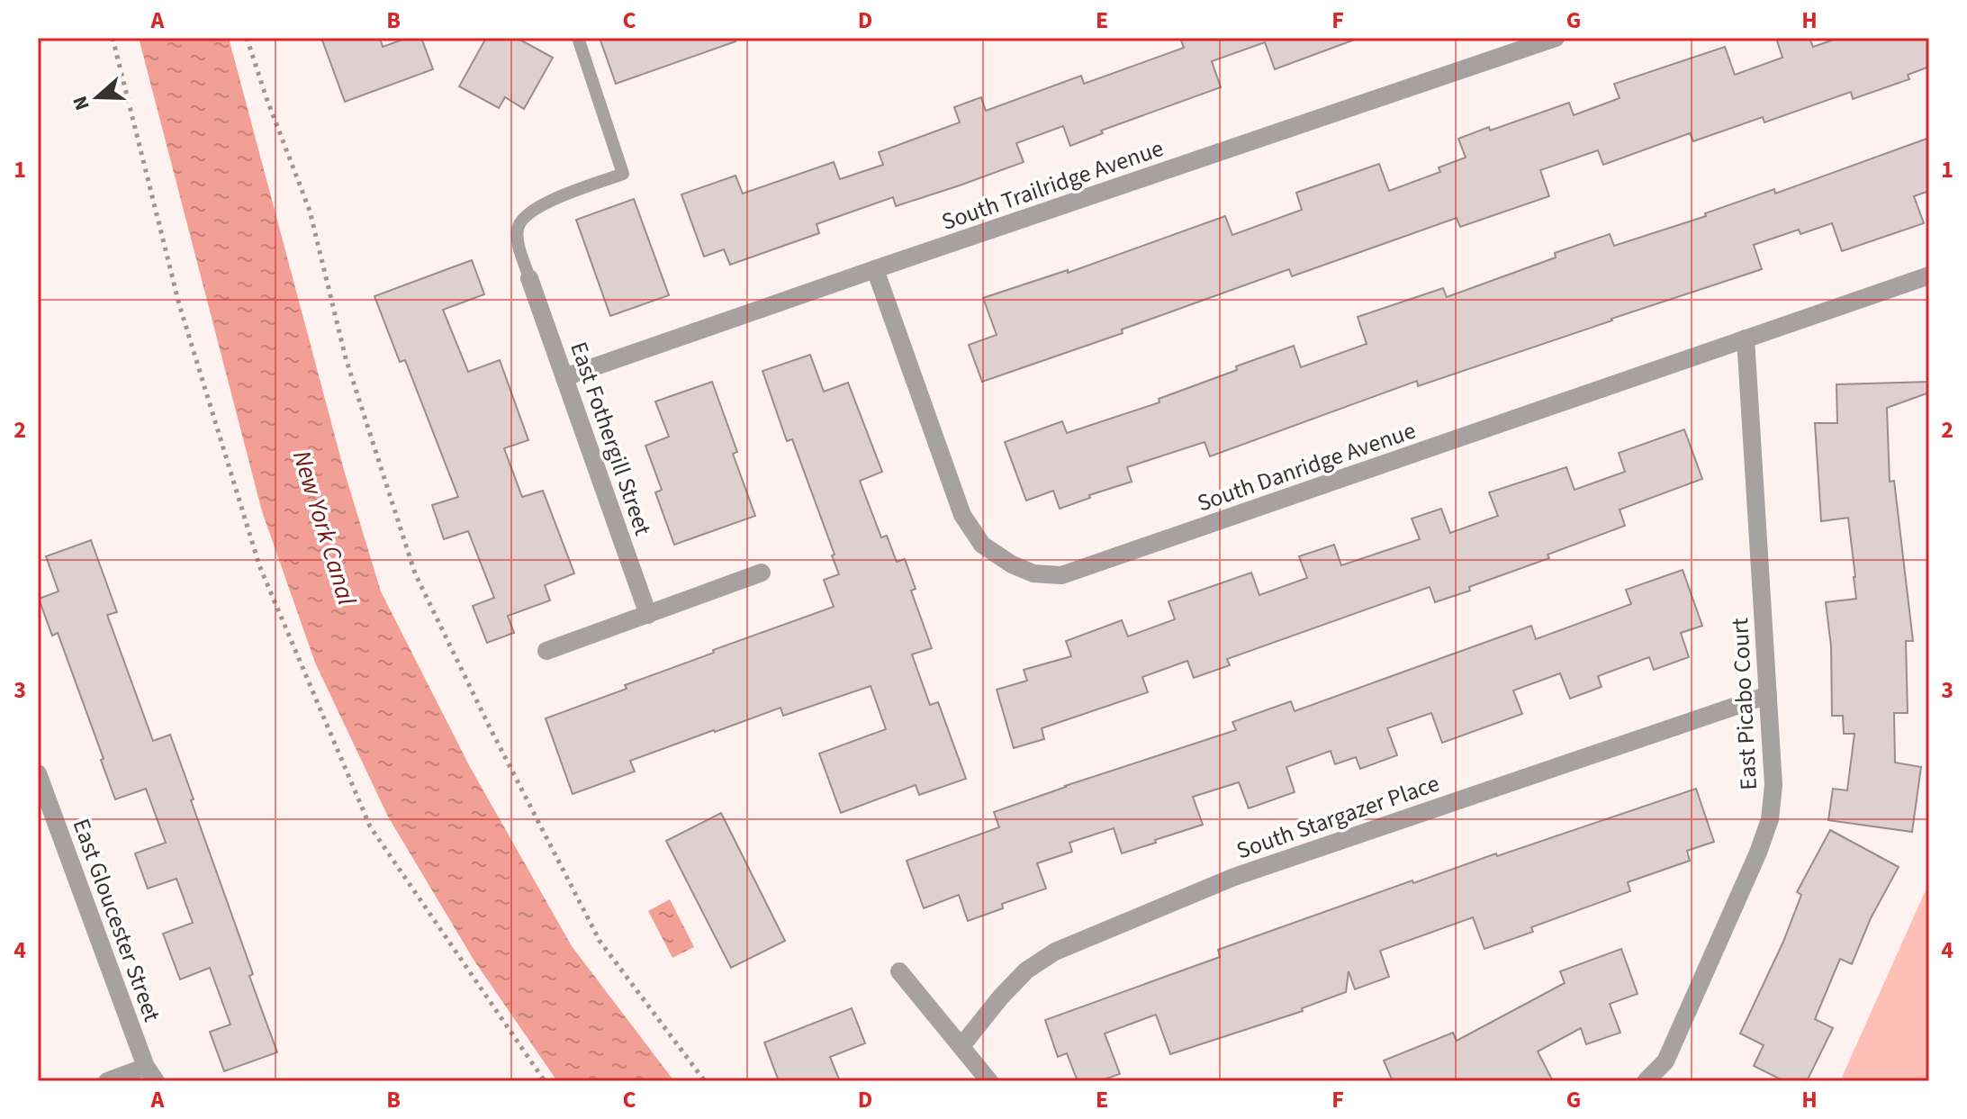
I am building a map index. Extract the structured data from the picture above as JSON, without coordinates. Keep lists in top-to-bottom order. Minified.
{"streets":{"street":["South Trailridge Avenue","East Fothergill Street","South Danridge Avenue","East Picabo Court","South Stargazer Place","East Gloucester Street"]},"crossings":[["South Trailridge Avenue","East Fothergill Street"],["South Trailridge Avenue","South Danridge Avenue"],["South Danridge Avenue","East Picabo Court"],["East Picabo Court","South Stargazer Place"]],"water":["New York Canal"],"north":"left","grid":{"columns":["A","B","C","D","E","F","G","H"],"rows":["1","2","3","4"]}}
